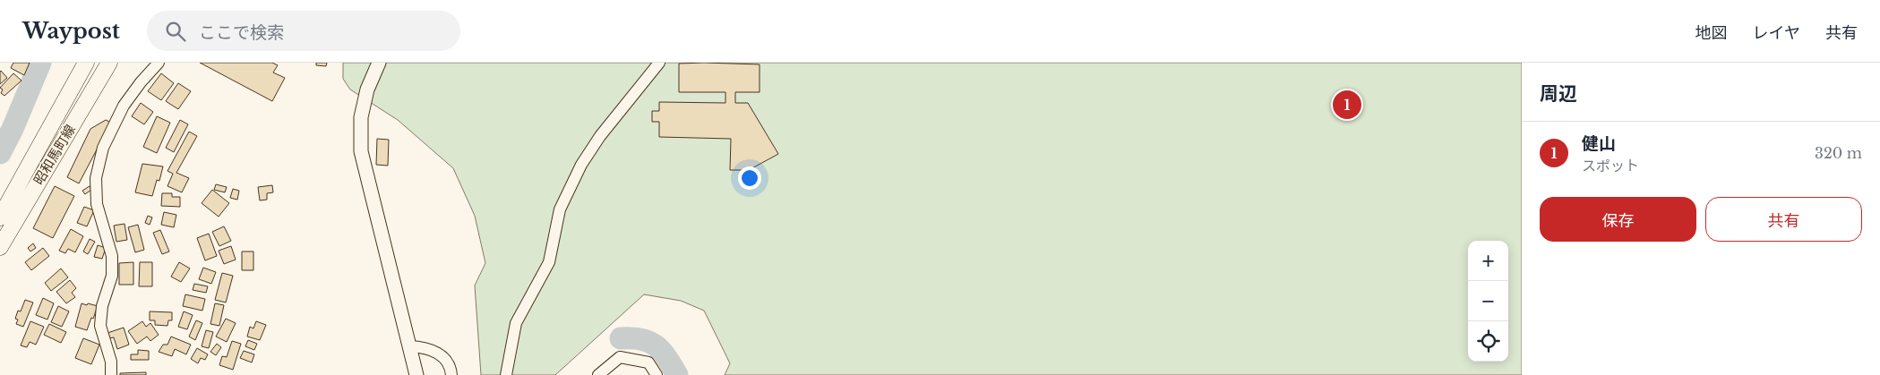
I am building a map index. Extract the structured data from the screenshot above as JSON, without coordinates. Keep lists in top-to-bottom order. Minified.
{"streets":{"main road":["昭和馬町線"]},"page":{"header":"Waypost","search":"ここで検索","nav":["地図","レイヤ","共有"],"heading":"周辺","pins":"1","list":[{"mark":"1","name":"健山","note":"スポット","value":"320 m"}],"buttons":["保存","共有"],"map_buttons":["+","−"]}}
